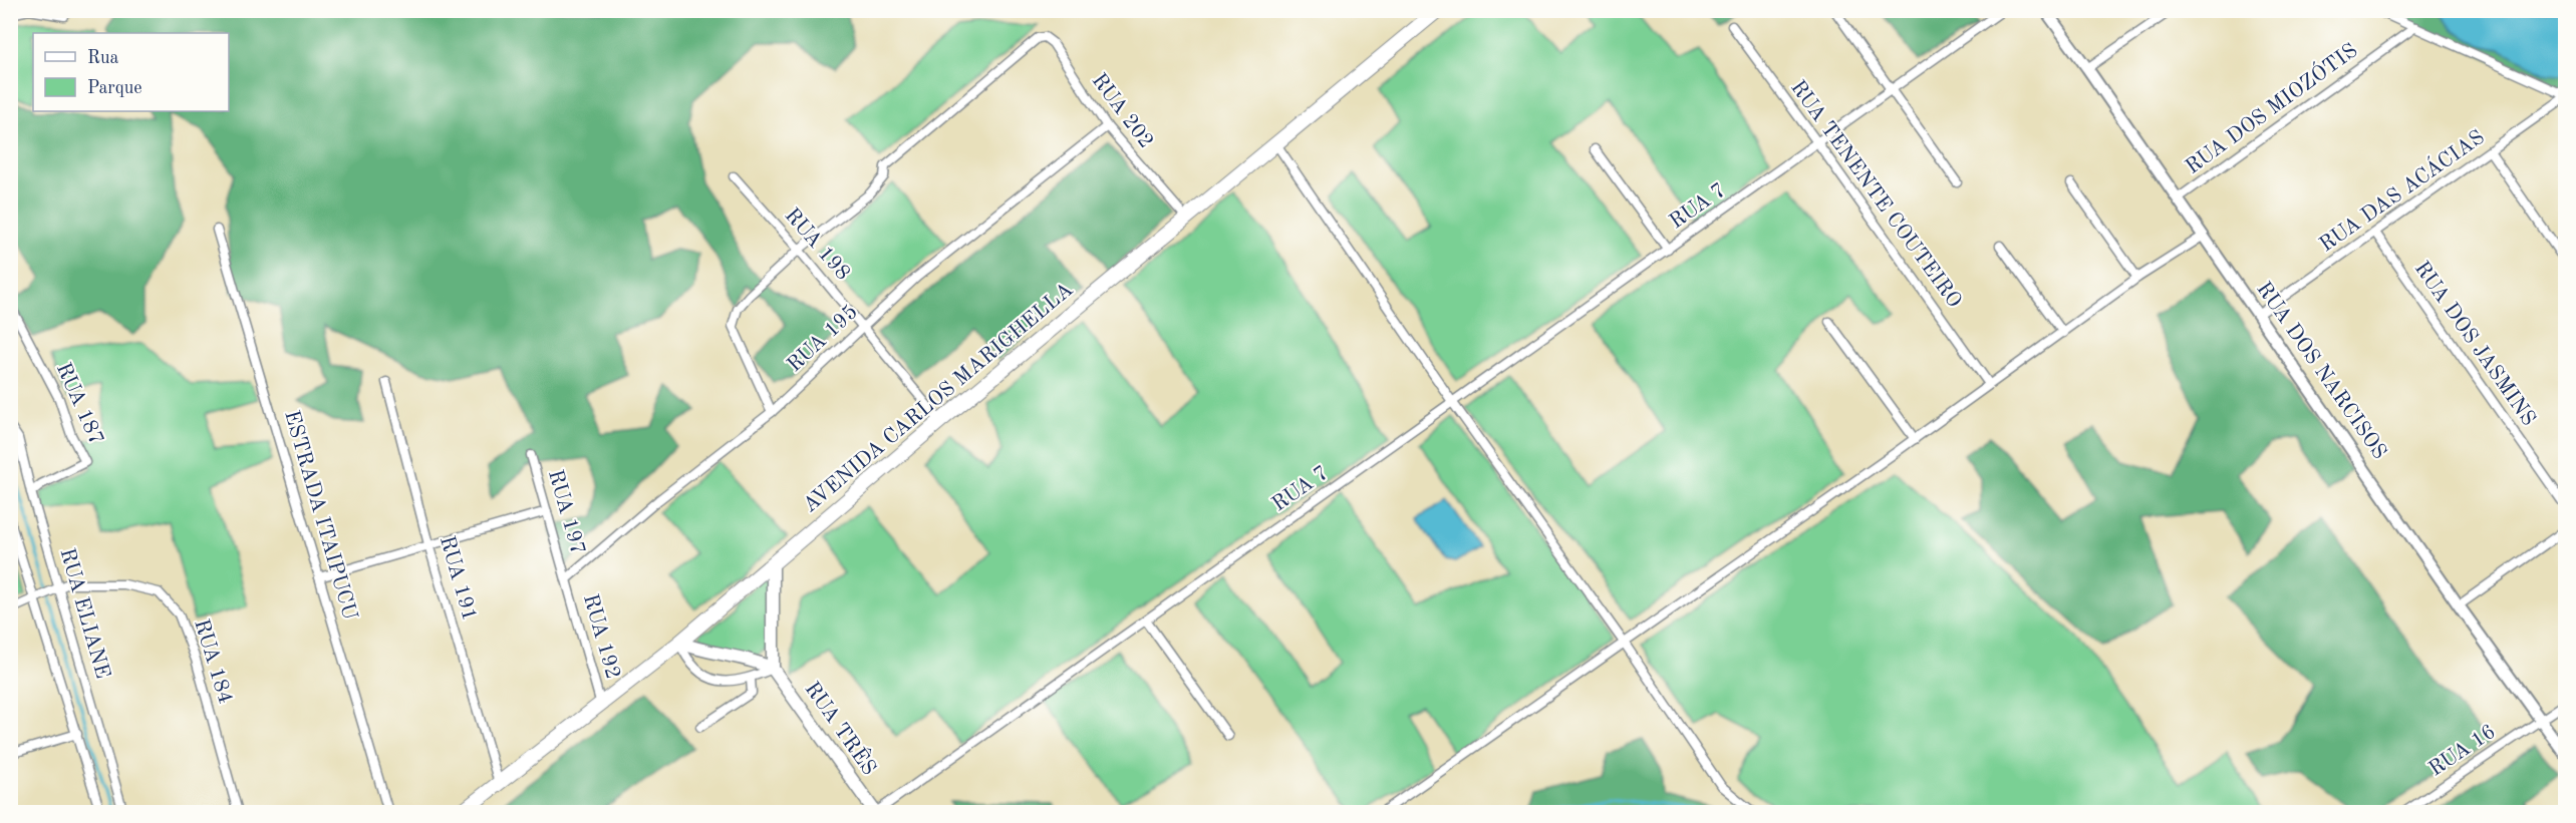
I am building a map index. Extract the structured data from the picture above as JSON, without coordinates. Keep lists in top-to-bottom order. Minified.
{"streets":{"main road":["AVENIDA CARLOS MARIGHELLA","RUA TRÊS"],"street":["RUA DOS MIOZÓTIS","RUA 202","RUA DAS ACÁCIAS","RUA TENENTE COUTEIRO","RUA 7","RUA 198","RUA 195","RUA DOS JASMINS","RUA DOS NARCISOS","RUA 187","RUA 197","ESTRADA ITAIPUCU","RUA 191","RUA ELIANE","RUA 192","RUA 184","RUA 16"]},"crossings":[["RUA DOS MIOZÓTIS","RUA DOS NARCISOS"],["RUA 202","RUA 198"],["RUA 202","RUA 195"],["RUA 202","AVENIDA CARLOS MARIGHELLA"],["RUA DAS ACÁCIAS","RUA DOS JASMINS"],["RUA DAS ACÁCIAS","RUA DOS NARCISOS"],["RUA TENENTE COUTEIRO","RUA 7"],["RUA 7","RUA TRÊS"],["RUA 198","RUA 195"],["RUA 198","AVENIDA CARLOS MARIGHELLA"],["RUA 195","RUA 197"],["RUA 195","RUA 192"],["RUA DOS NARCISOS","RUA 16"],["AVENIDA CARLOS MARIGHELLA","RUA 191"],["AVENIDA CARLOS MARIGHELLA","RUA 192"],["RUA 187","RUA ELIANE"],["RUA 197","RUA 192"],["RUA ELIANE","RUA 184"]],"legend":["Rua","Parque"]}
